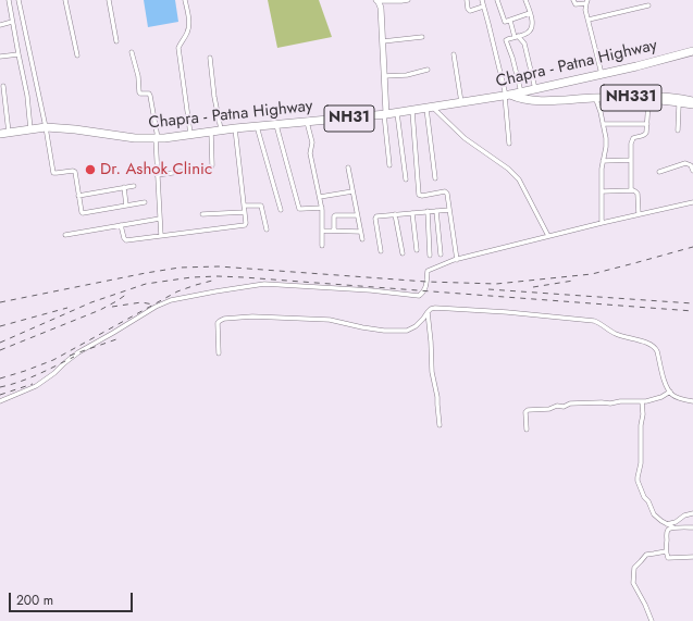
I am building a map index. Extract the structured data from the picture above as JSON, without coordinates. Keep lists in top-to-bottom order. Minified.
{"streets":{"highway":["Chapra - Patna Highway","NH331","NH31"]},"crossings":[["Chapra - Patna Highway","NH331"]],"places":["Dr. Ashok Clinic"],"scale_bar":"200 m"}
